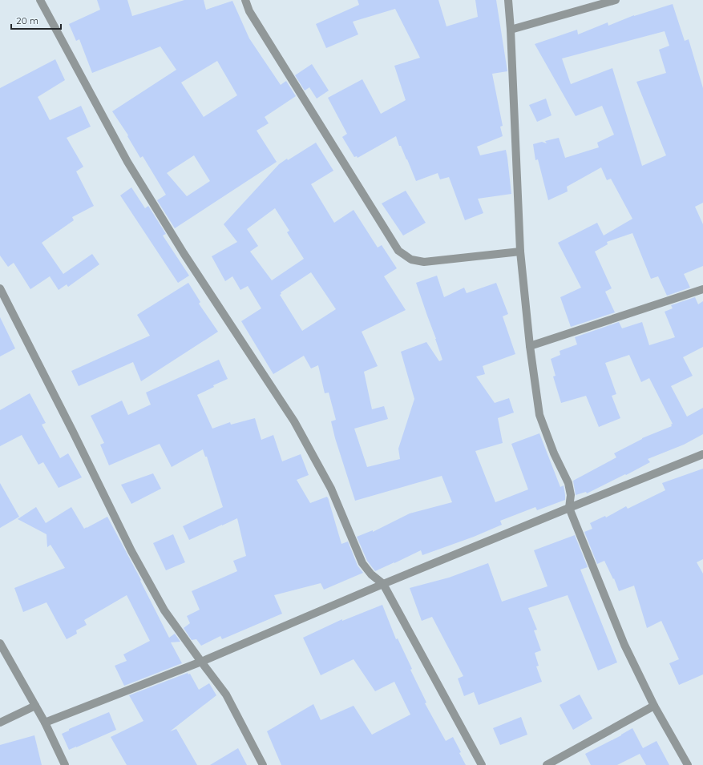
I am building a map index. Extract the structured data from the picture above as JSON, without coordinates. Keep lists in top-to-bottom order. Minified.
{"scale_bar":"20 m"}
